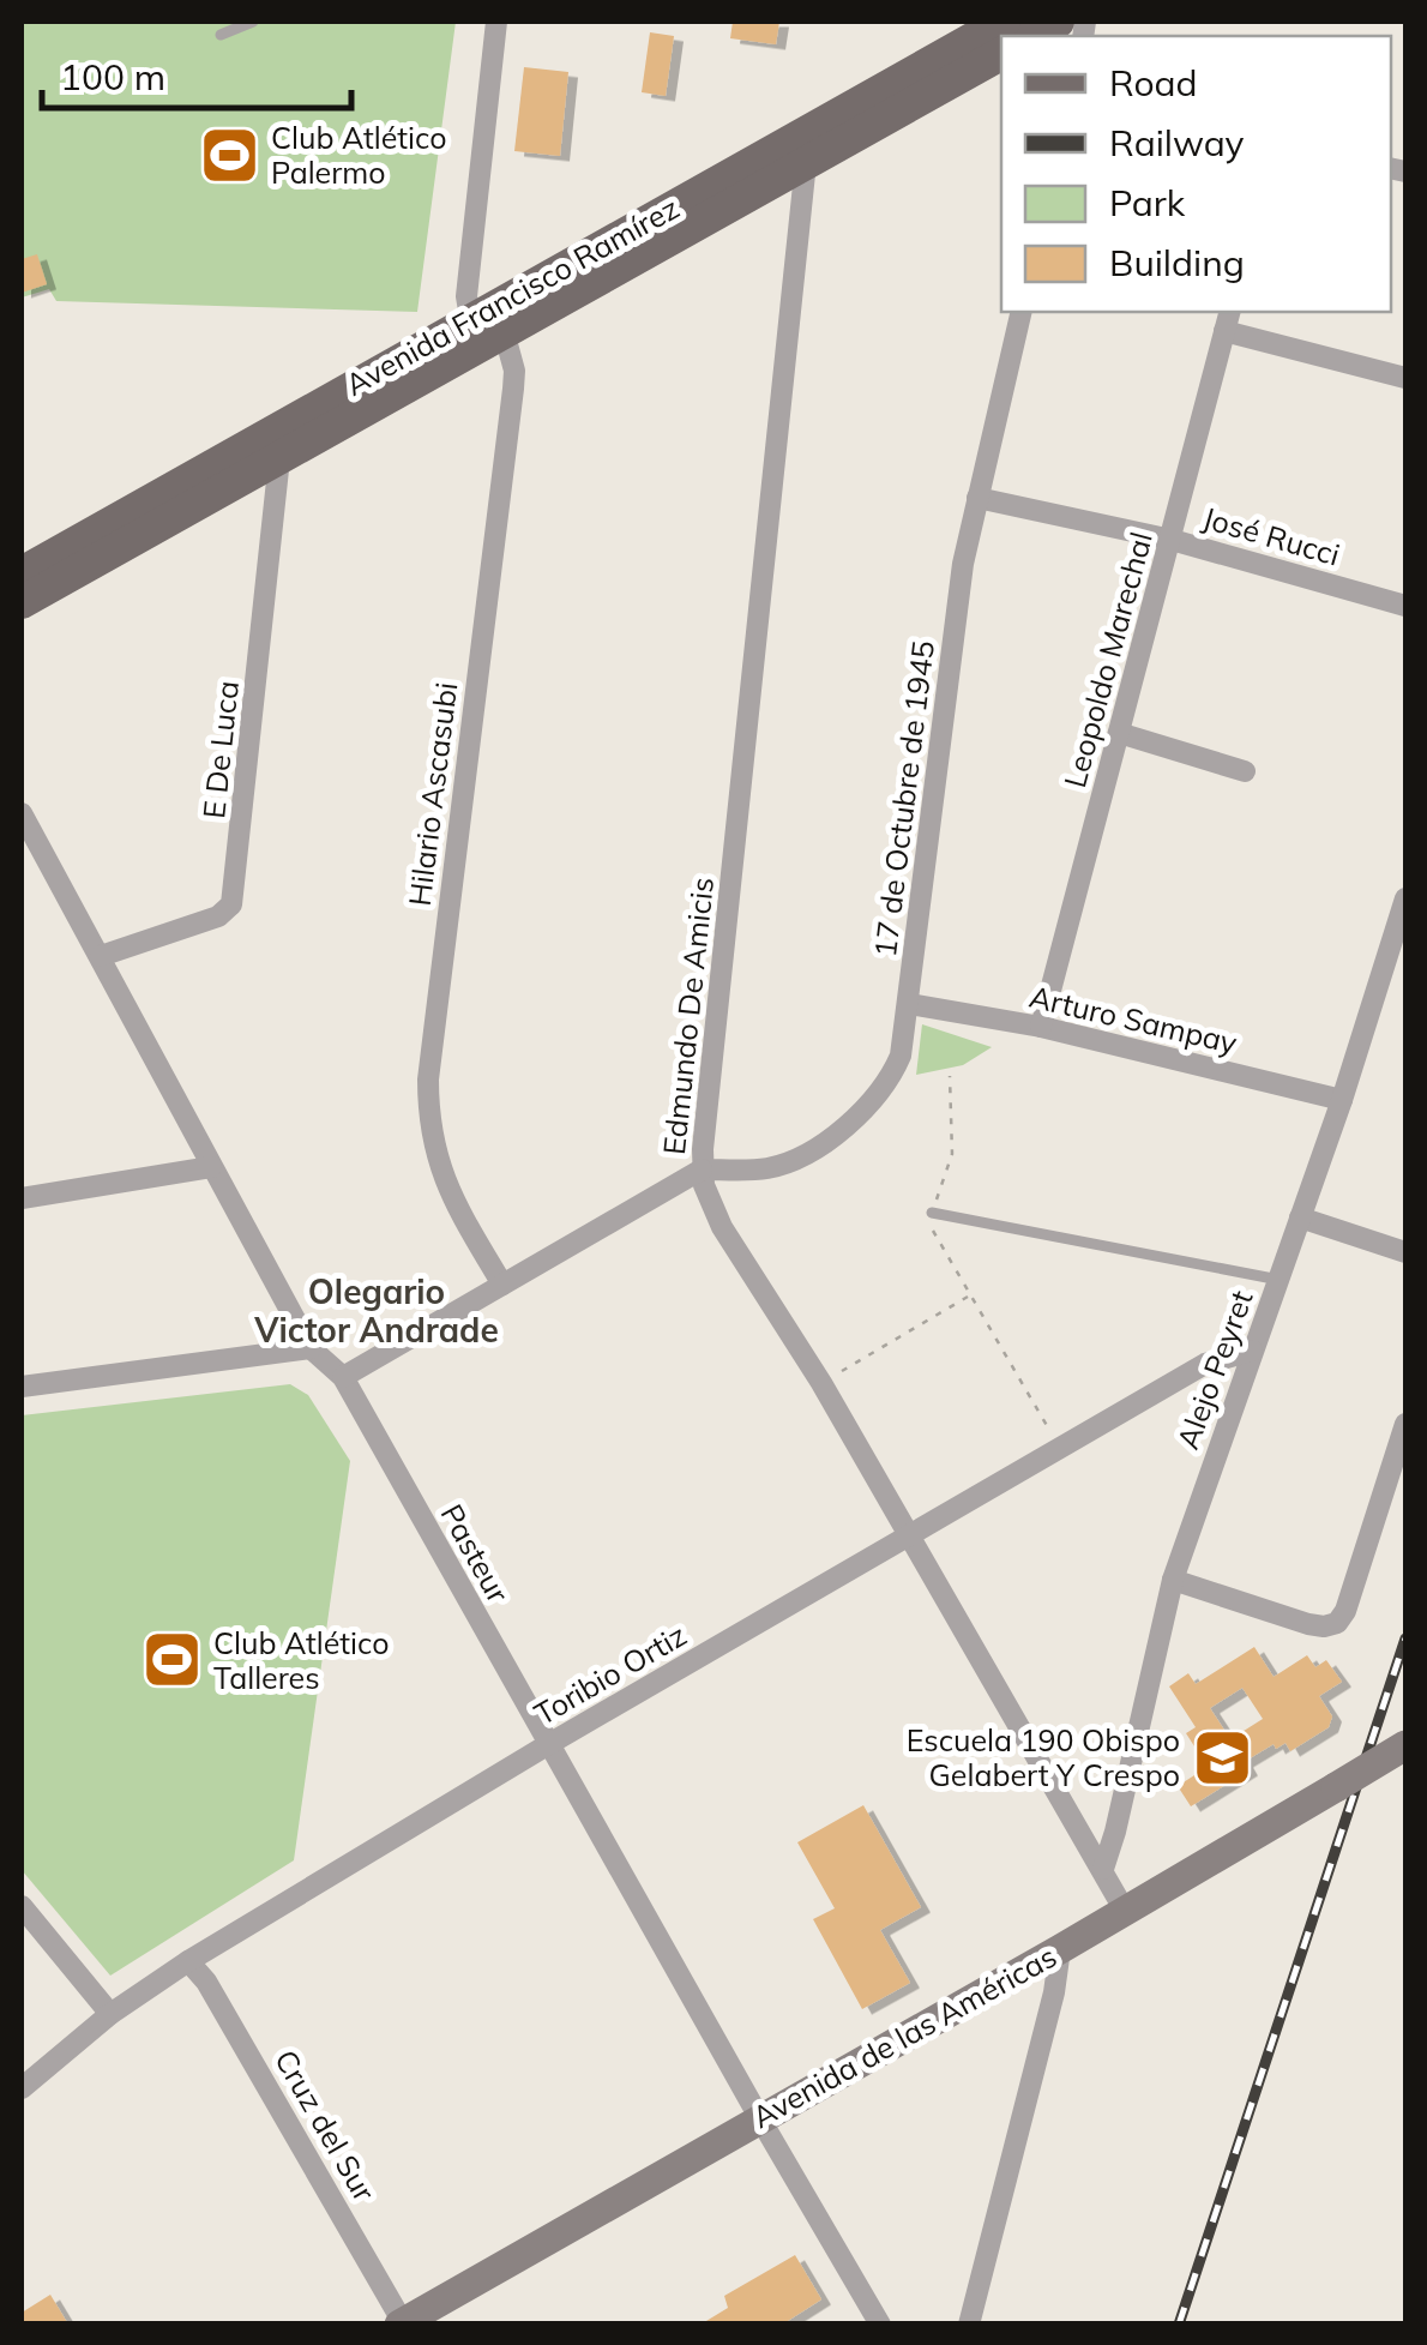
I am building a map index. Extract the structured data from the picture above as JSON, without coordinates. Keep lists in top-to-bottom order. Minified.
{"streets":{"main road":["Avenida Francisco Ramírez","Avenida de las Américas"],"street":["José Rucci","Leopoldo Marechal","E De Luca","Hilario Ascasubi","17 de Octubre de 1945","Edmundo De Amicis","Arturo Sampay","Alejo Peyret","Pasteur","Toribio Ortiz","Cruz del Sur"]},"crossings":[["Avenida Francisco Ramírez","E De Luca"],["Avenida Francisco Ramírez","Hilario Ascasubi"],["Avenida Francisco Ramírez","Edmundo De Amicis"],["José Rucci","Leopoldo Marechal"],["José Rucci","17 de Octubre de 1945"],["Leopoldo Marechal","Arturo Sampay"],["E De Luca","Pasteur"],["17 de Octubre de 1945","Edmundo De Amicis"],["17 de Octubre de 1945","Arturo Sampay"],["Edmundo De Amicis","Alejo Peyret"],["Edmundo De Amicis","Toribio Ortiz"],["Edmundo De Amicis","Avenida de las Américas"],["Arturo Sampay","Alejo Peyret"],["Alejo Peyret","Toribio Ortiz"],["Pasteur","Toribio Ortiz"],["Pasteur","Avenida de las Américas"],["Toribio Ortiz","Cruz del Sur"],["Avenida de las Américas","Cruz del Sur"]],"districts":["Olegario Victor Andrade"],"places":{"sports":["Club Atlético Palermo","Club Atlético Talleres"],"school or university":["Escuela 190 Obispo Gelabert Y Crespo"]},"legend":["Road","Railway","Park","Building"],"scale_bar":"100 m"}
